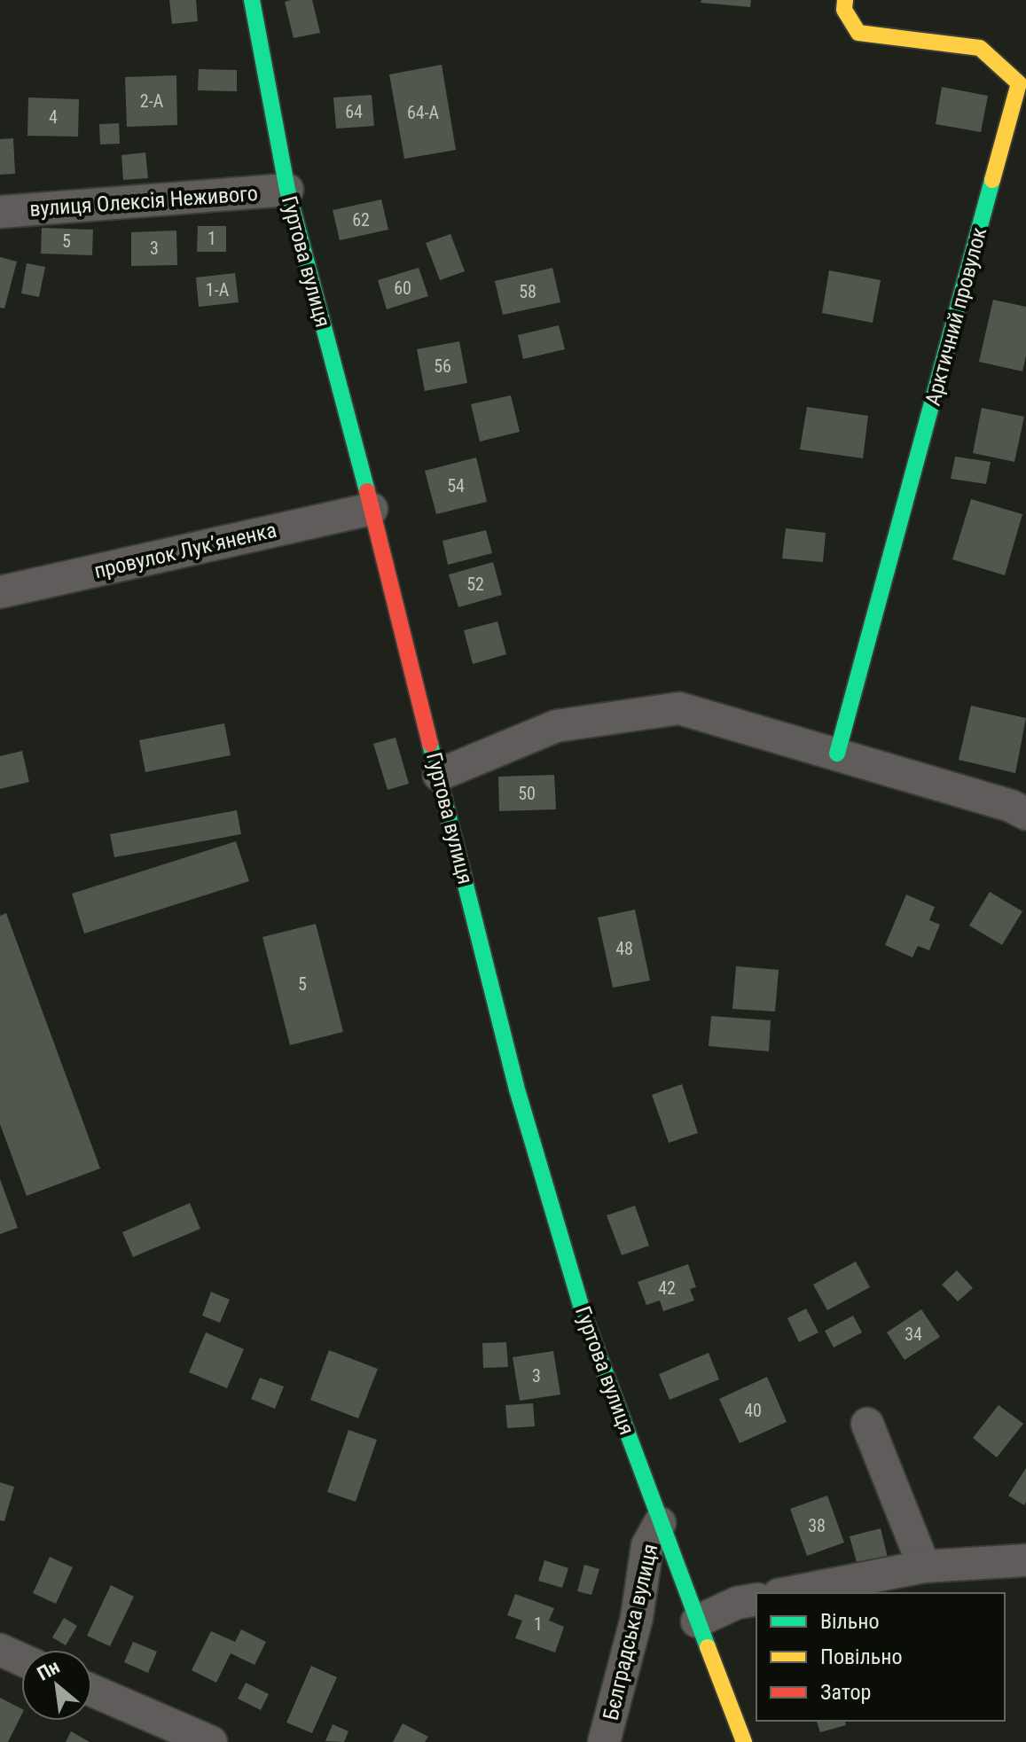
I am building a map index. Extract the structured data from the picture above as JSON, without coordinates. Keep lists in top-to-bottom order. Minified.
{"streets":{"street":["вулиця Олексія Неживого","Гуртова вулиця","Арктичний провулок","провулок Лукʼяненка","Бєлградська вулиця"]},"crossings":[["вулиця Олексія Неживого","Гуртова вулиця"],["Гуртова вулиця","провулок Лукʼяненка"],["Гуртова вулиця","Бєлградська вулиця"]],"house_numbers":["2-А","64","64-А","4","62","1","5","3","60","1-А","58","56","54","52","50","48","5","42","34","3","40","38","1"],"legend":["Вільно","Повільно","Затор"],"north":"top left"}
